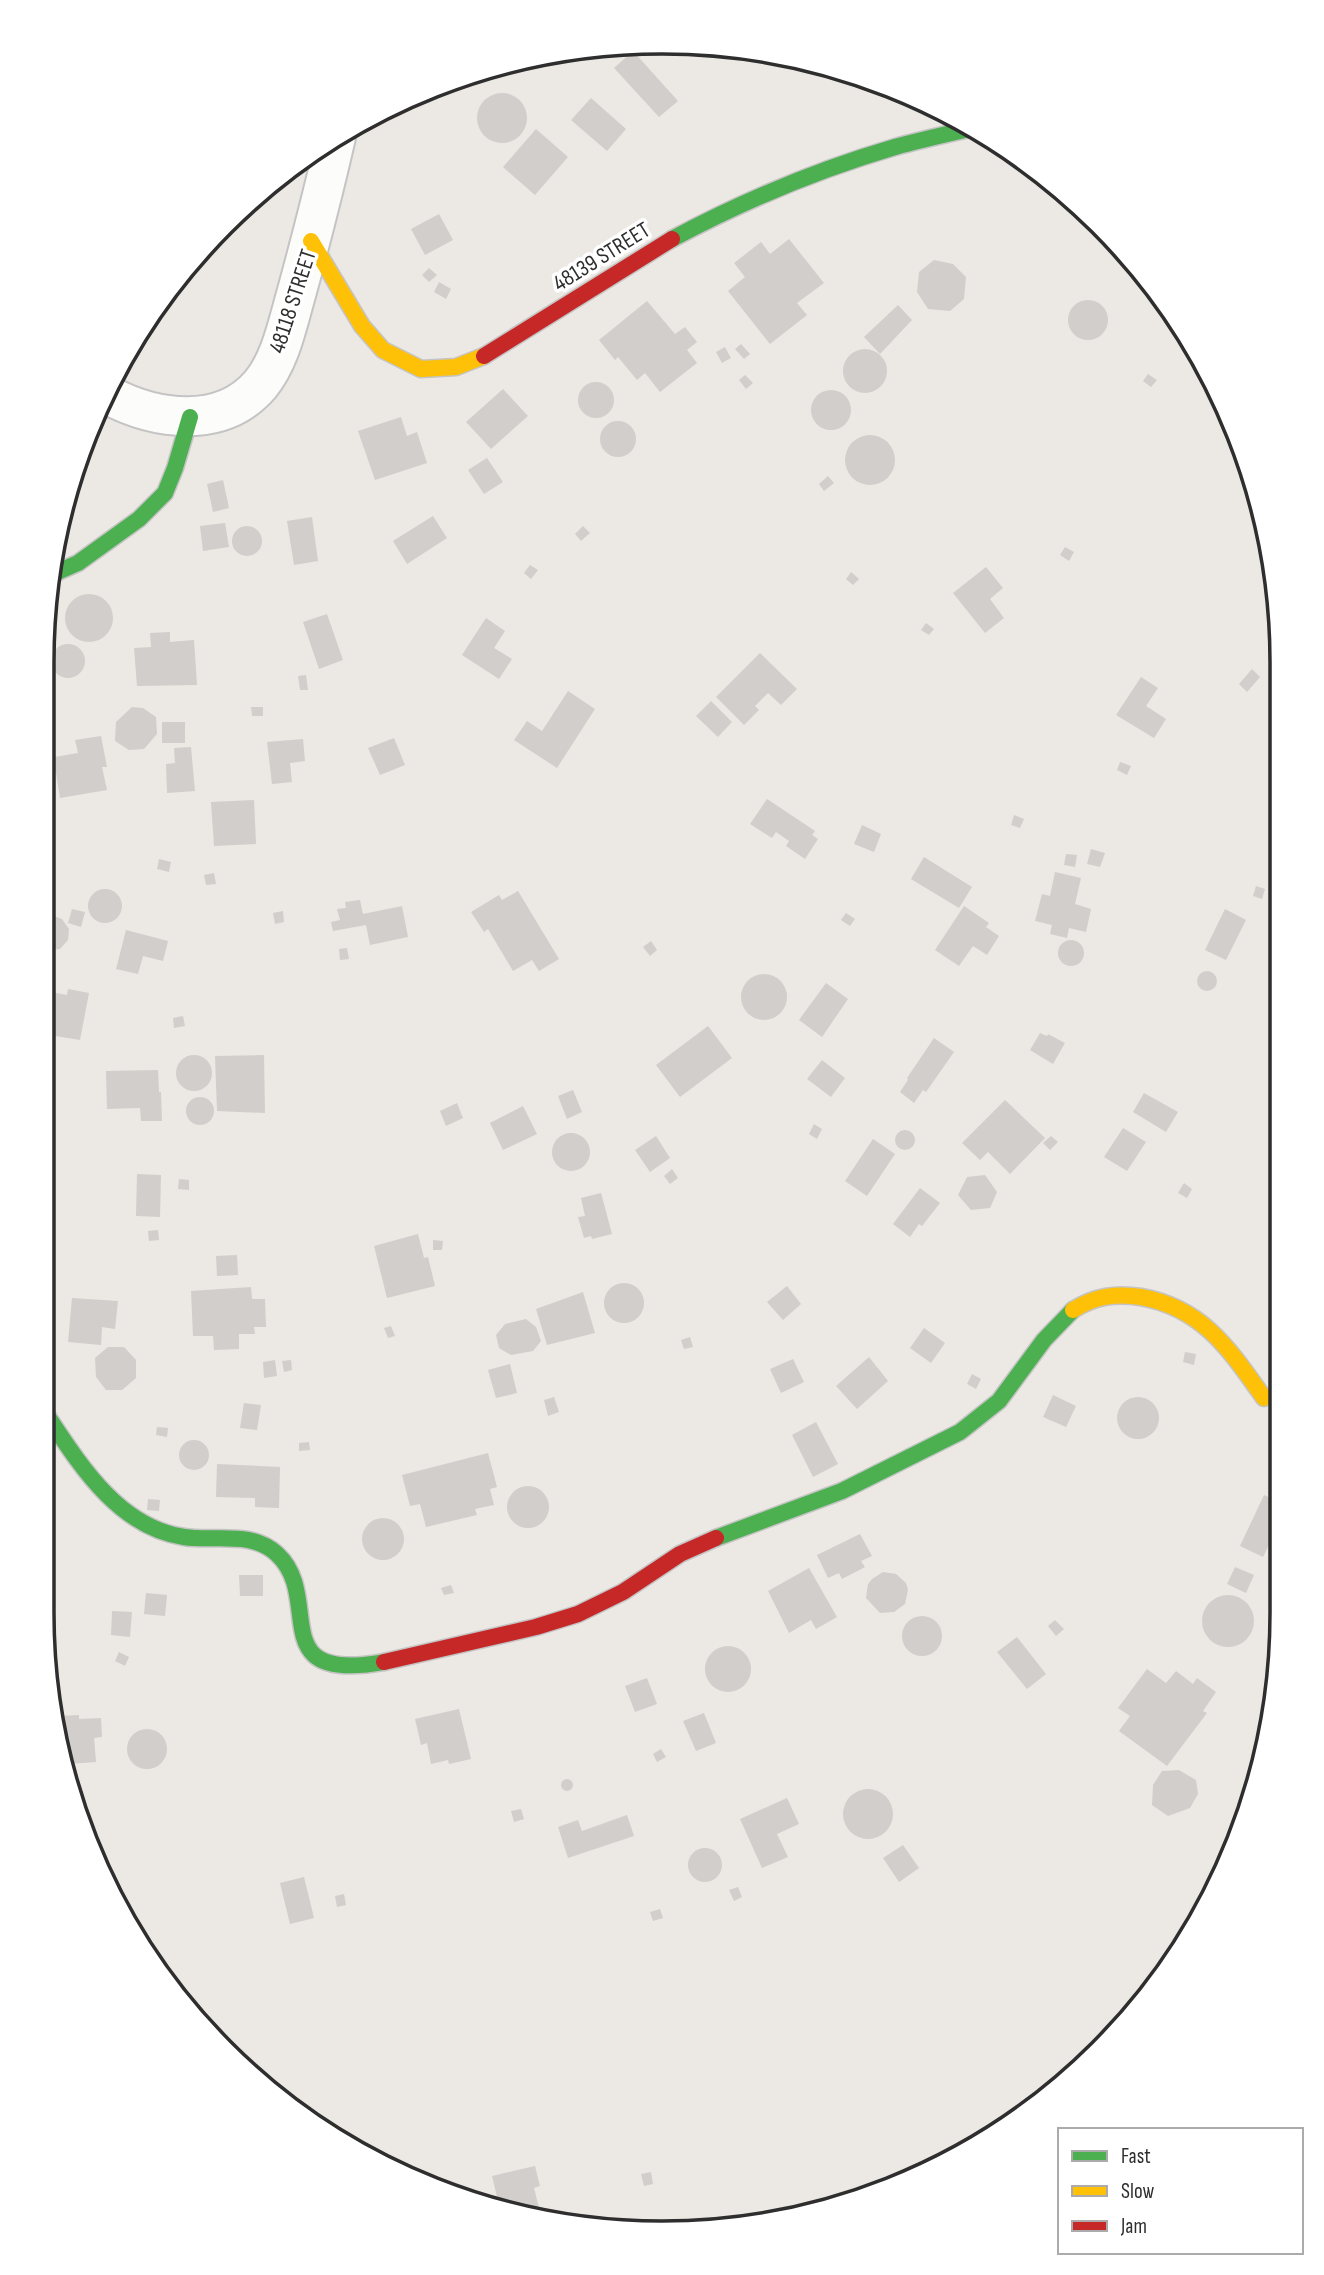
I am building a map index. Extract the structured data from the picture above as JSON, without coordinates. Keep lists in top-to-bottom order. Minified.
{"streets":{"street":["48139 STREET","48118 STREET"]},"crossings":[["48139 STREET","48118 STREET"]],"legend":["Fast","Slow","Jam"]}
